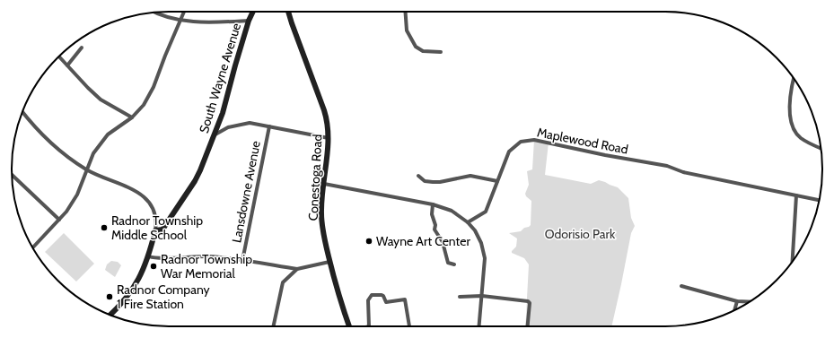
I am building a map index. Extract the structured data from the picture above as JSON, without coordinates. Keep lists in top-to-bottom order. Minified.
{"streets":{"main road":["South Wayne Avenue","Conestoga Road"],"street":["Maplewood Road","Lansdowne Avenue"]},"parks":["Odorisio Park"],"places":["Radnor Township Middle School","Wayne Art Center","Radnor Township War Memorial","Radnor Company 1 Fire Station"]}
